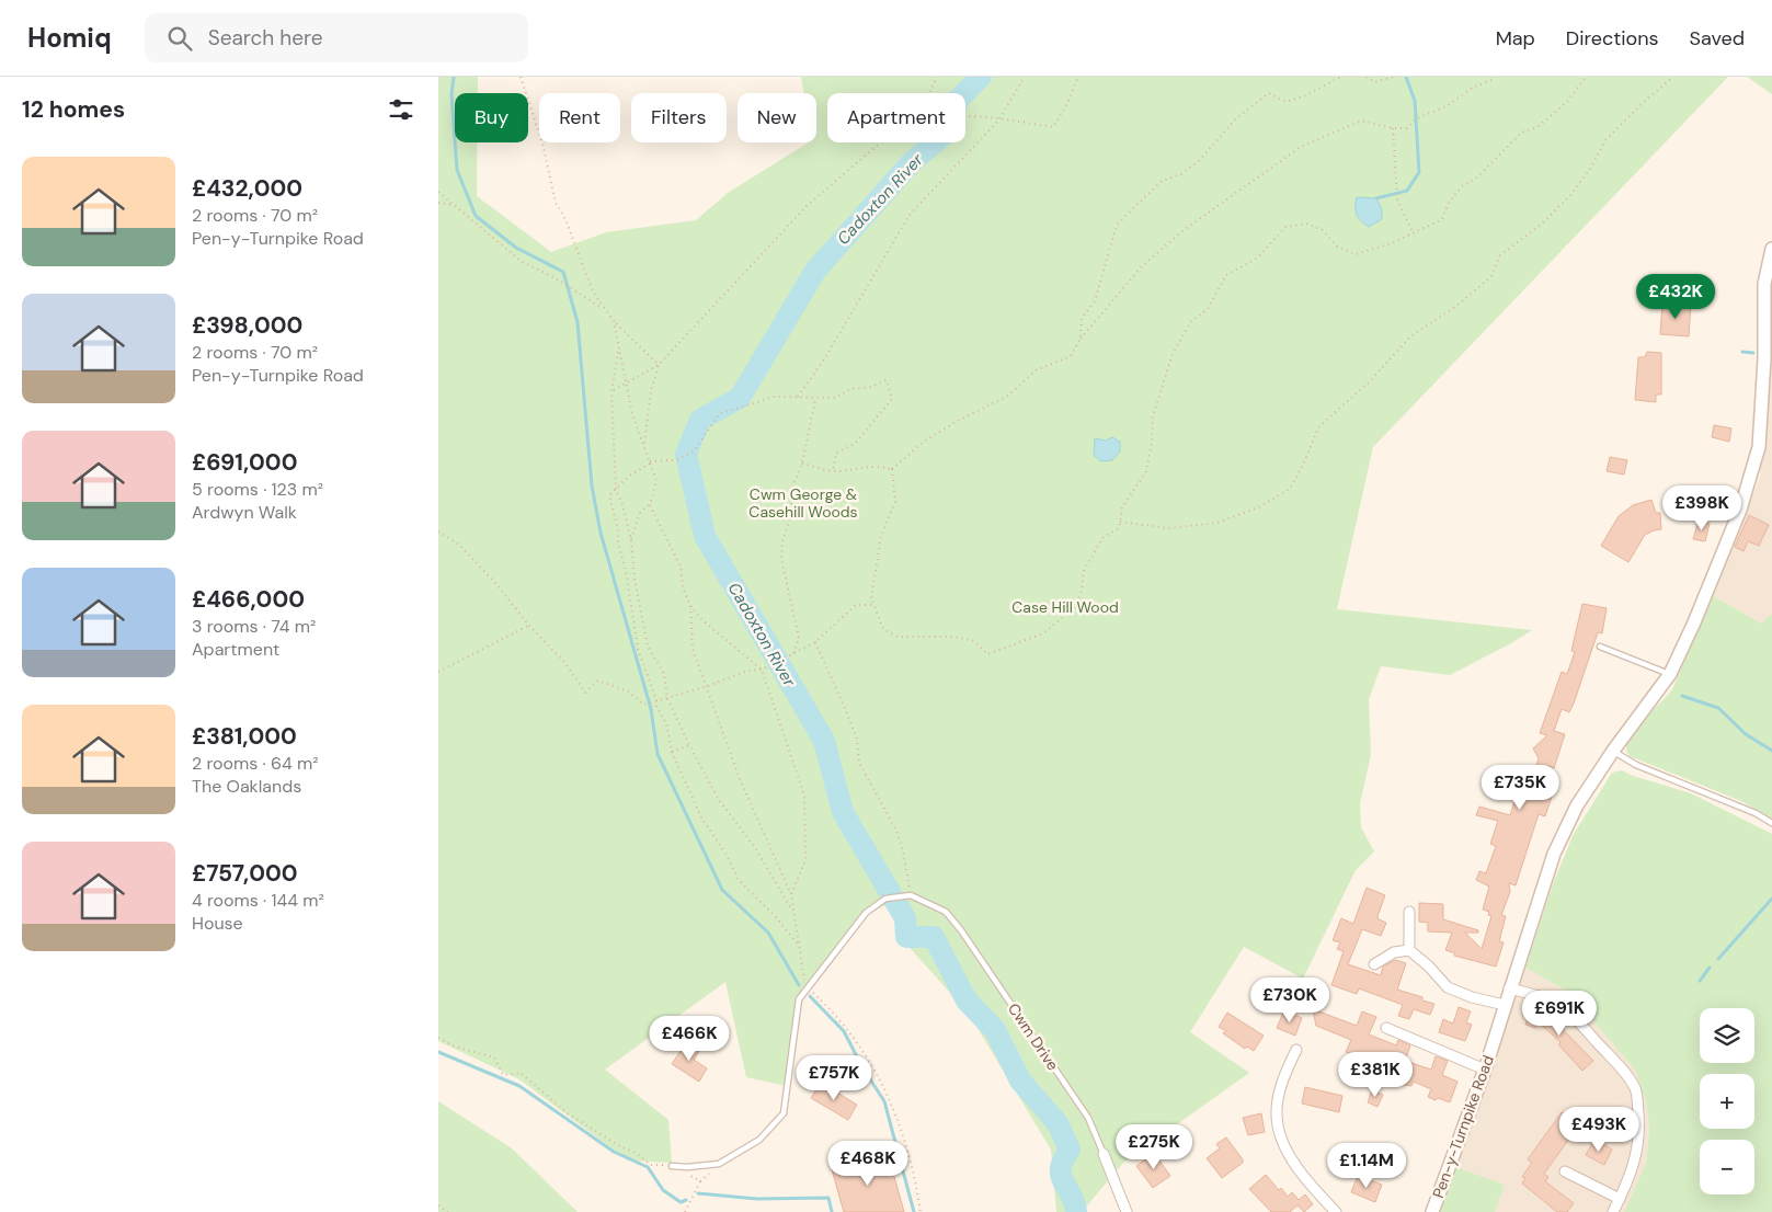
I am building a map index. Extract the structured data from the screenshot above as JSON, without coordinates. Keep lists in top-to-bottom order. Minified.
{"streets":{"street":["Cwm Drive","Pen-y-Turnpike Road"]},"water":["Cadoxton River"],"parks":["Cwm George & Casehill Woods","Case Hill Wood"],"page":{"header":"Homiq","search":"Search here","nav":["Map","Directions","Saved"],"heading":"12 homes","chip":["Buy","Rent","Filters","New","Apartment"],"list":[{"name":"£432,000","note":"2 rooms · 70 m² · Pen-y-Turnpike Road"},{"name":"£398,000","note":"2 rooms · 70 m² · Pen-y-Turnpike Road"},{"name":"£691,000","note":"5 rooms · 123 m² · Ardwyn Walk"},{"name":"£466,000","note":"3 rooms · 74 m² · Apartment"},{"name":"£381,000","note":"2 rooms · 64 m² · The Oaklands"},{"name":"£757,000","note":"4 rooms · 144 m² · House"}],"price":["£432K","£398K","£735K","£730K","£691K","£466K","£381K","£757K","£493K","£275K","£468K","£1.14M"],"map_buttons":["+","−"]}}
